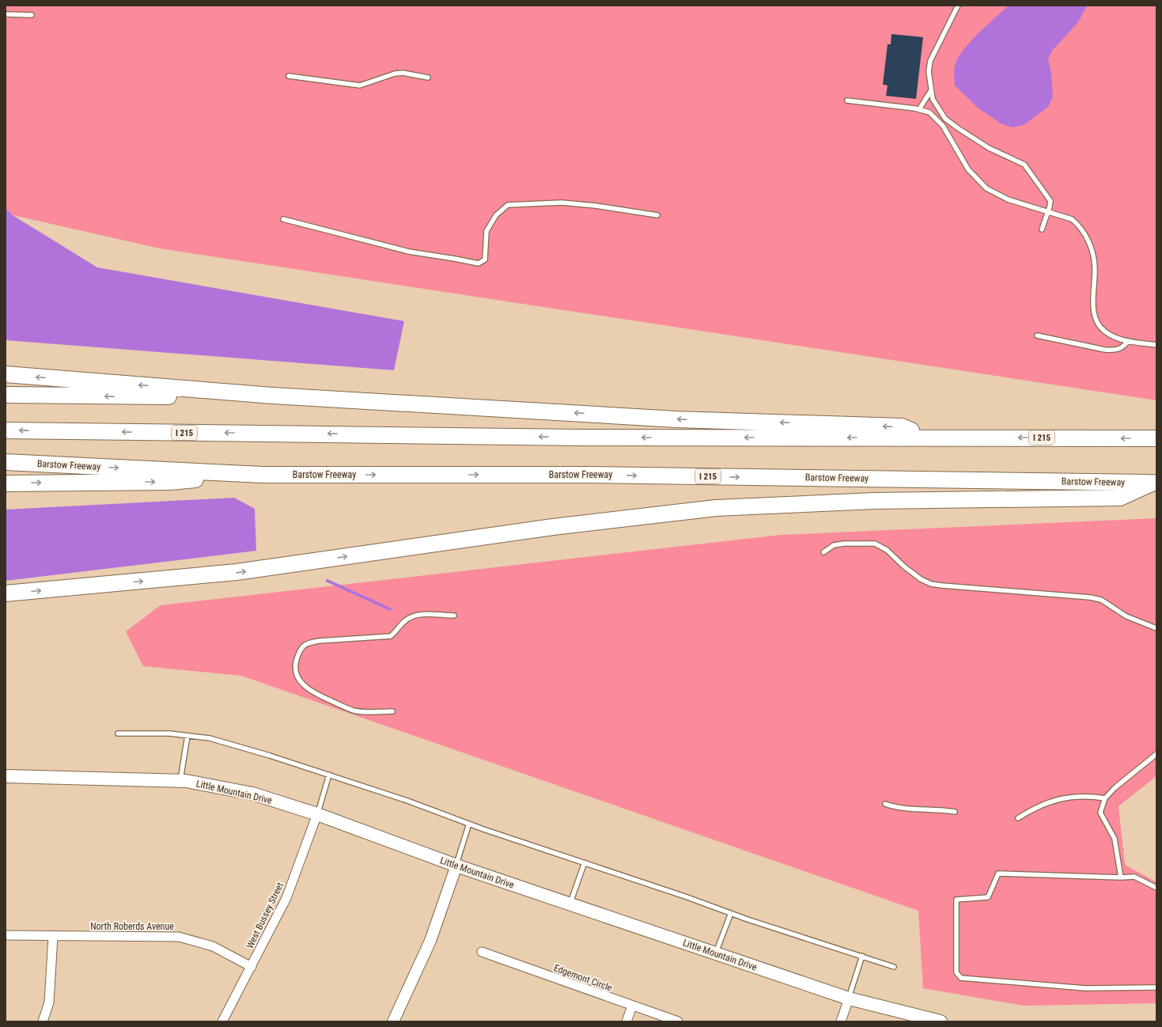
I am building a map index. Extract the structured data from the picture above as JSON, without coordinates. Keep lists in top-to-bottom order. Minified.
{"streets":{"highway":["I 215","Barstow Freeway"],"main road":["Little Mountain Drive"],"street":["West Bussey Street","North Roberds Avenue","Edgemont Circle"]},"crossings":[["Little Mountain Drive","West Bussey Street"],["West Bussey Street","North Roberds Avenue"]]}
